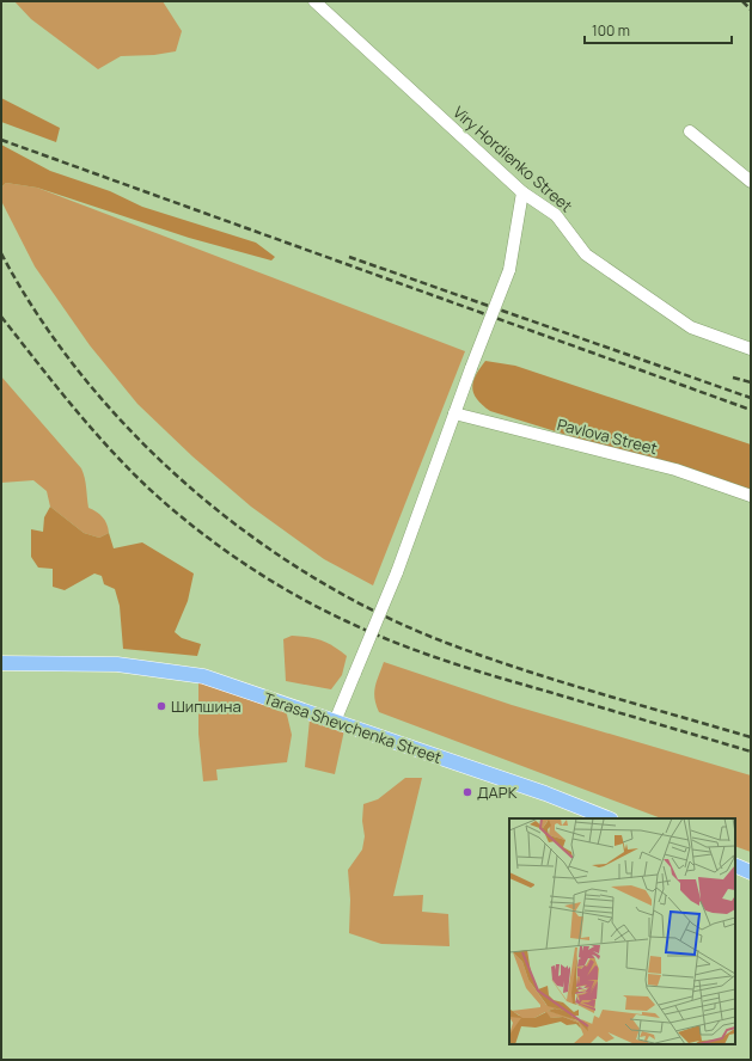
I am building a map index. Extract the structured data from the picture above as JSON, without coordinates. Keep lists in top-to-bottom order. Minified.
{"streets":{"main road":["Tarasa Shevchenka Street"],"street":["Viry Hordienko Street","Pavlova Street"]},"places":["Шипшина","ДАРК"],"scale_bar":"100 m"}
